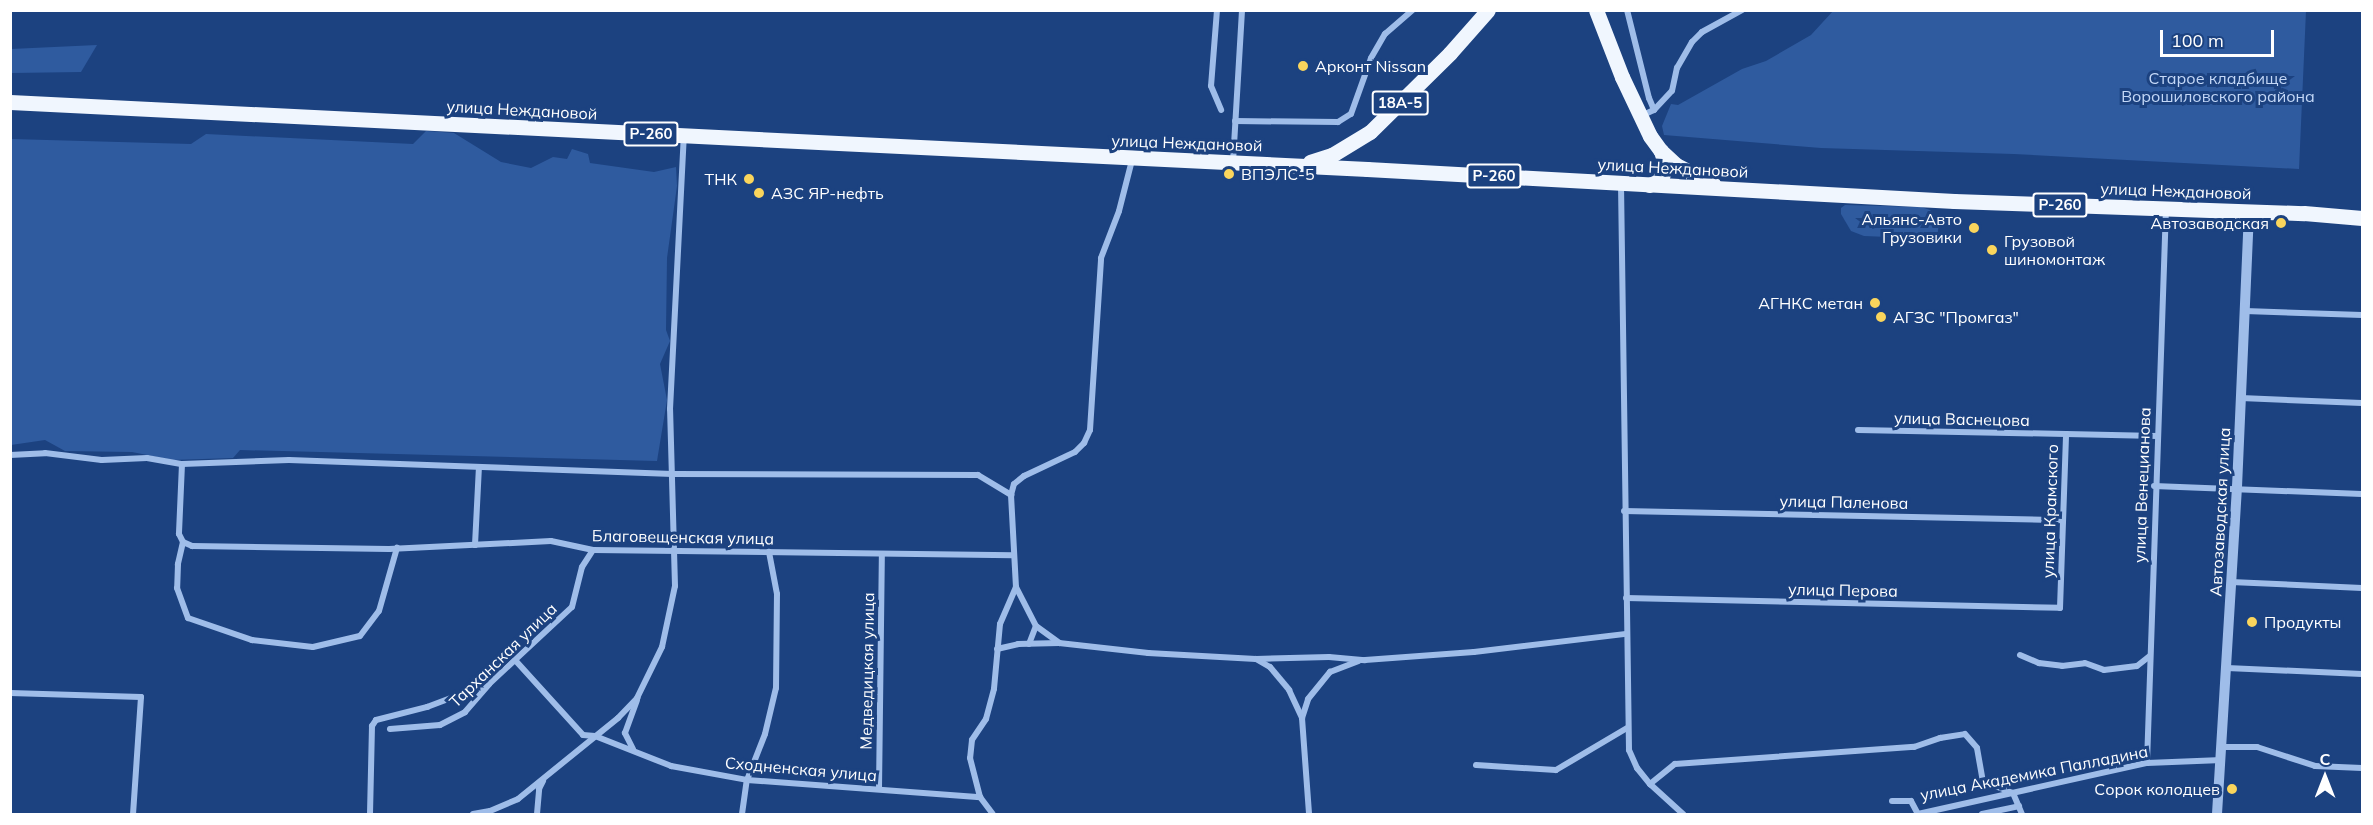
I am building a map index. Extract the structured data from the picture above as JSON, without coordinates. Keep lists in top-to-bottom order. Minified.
{"streets":{"highway":["18А-5","улица Неждановой","Р-260"],"street":["улица Васнецова","улица Венецианова","улица Паленова","улица Крамского","Автозаводская улица","Благовещенская улица","улица Перова","Тарханская улица","Медведицкая улица","Сходненская улица","улица Академика Палладина"]},"crossings":[["18А-5","улица Неждановой"],["улица Неждановой","улица Венецианова"],["улица Неждановой","Автозаводская улица"],["улица Васнецова","улица Крамского"],["улица Венецианова","улица Крамского"],["улица Венецианова","улица Академика Палладина"],["улица Паленова","улица Крамского"],["улица Крамского","улица Перова"],["Автозаводская улица","улица Академика Палладина"],["Благовещенская улица","Тарханская улица"],["Благовещенская улица","Медведицкая улица"],["Тарханская улица","Сходненская улица"],["Медведицкая улица","Сходненская улица"]],"parks":["Старое кладбище Ворошиловского района"],"places":["Арконт Nissan","ВПЭЛС-5","ТНК","АЗС ЯР-нефть","Автозаводская","Альянс-Авто Грузовики","Грузовой шиномонтаж","АГНКС метан","АГЗС \"Промгаз\"","Продукты","Сорок колодцев"],"scale_bar":"100 m","north":"top"}
